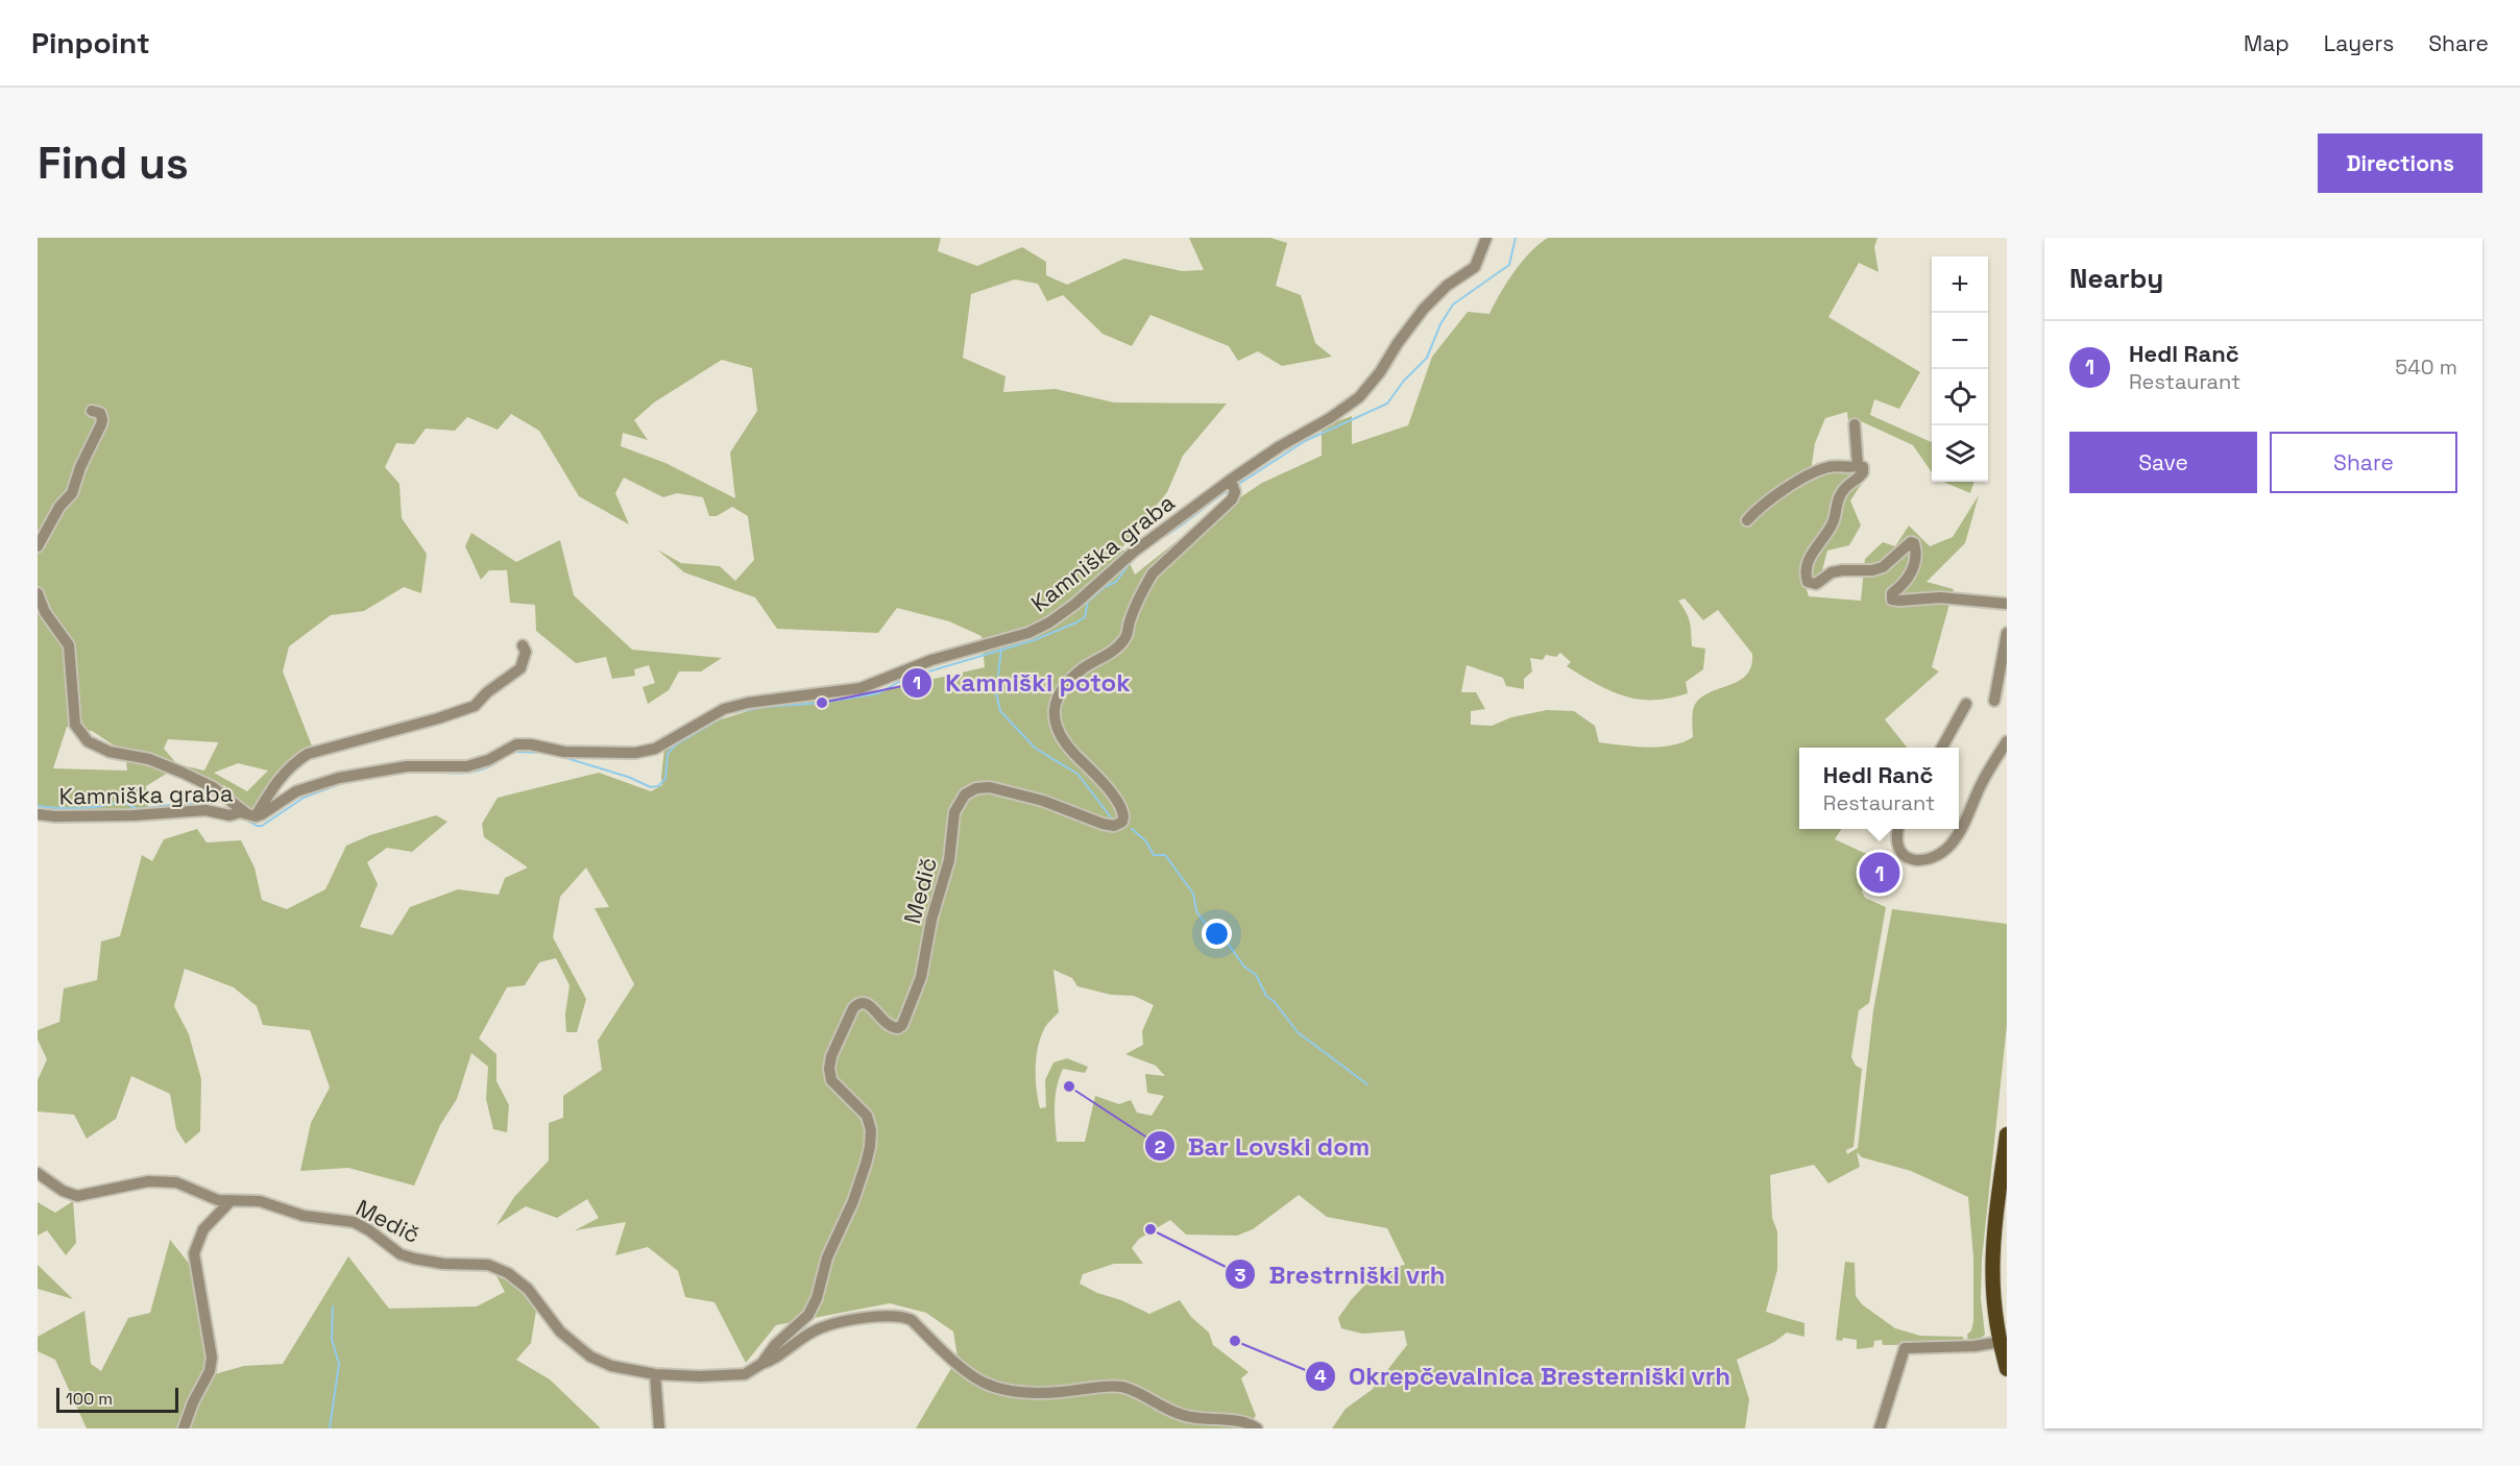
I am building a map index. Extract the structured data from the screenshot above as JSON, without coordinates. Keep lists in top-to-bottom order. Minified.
{"streets":{"street":["Kamniška graba","Medič"]},"crossings":[["Kamniška graba","Medič"]],"places":["Kamniški potok","Bar Lovski dom","Brestrniški vrh","Okrepčevalnica Bresterniški vrh"],"scale_bar":"100 m","page":{"header":"Pinpoint","nav":["Map","Layers","Share"],"buttons":["Directions",["Save","Share"]],"title":"Find us","heading":"Nearby","map_buttons":["+","−"],"list":[{"mark":"1","name":"Hedl Ranč","note":"Restaurant","value":"540 m"}],"popup":["Hedl Ranč","Restaurant"],"pins":"1","scale":"100 m"}}
